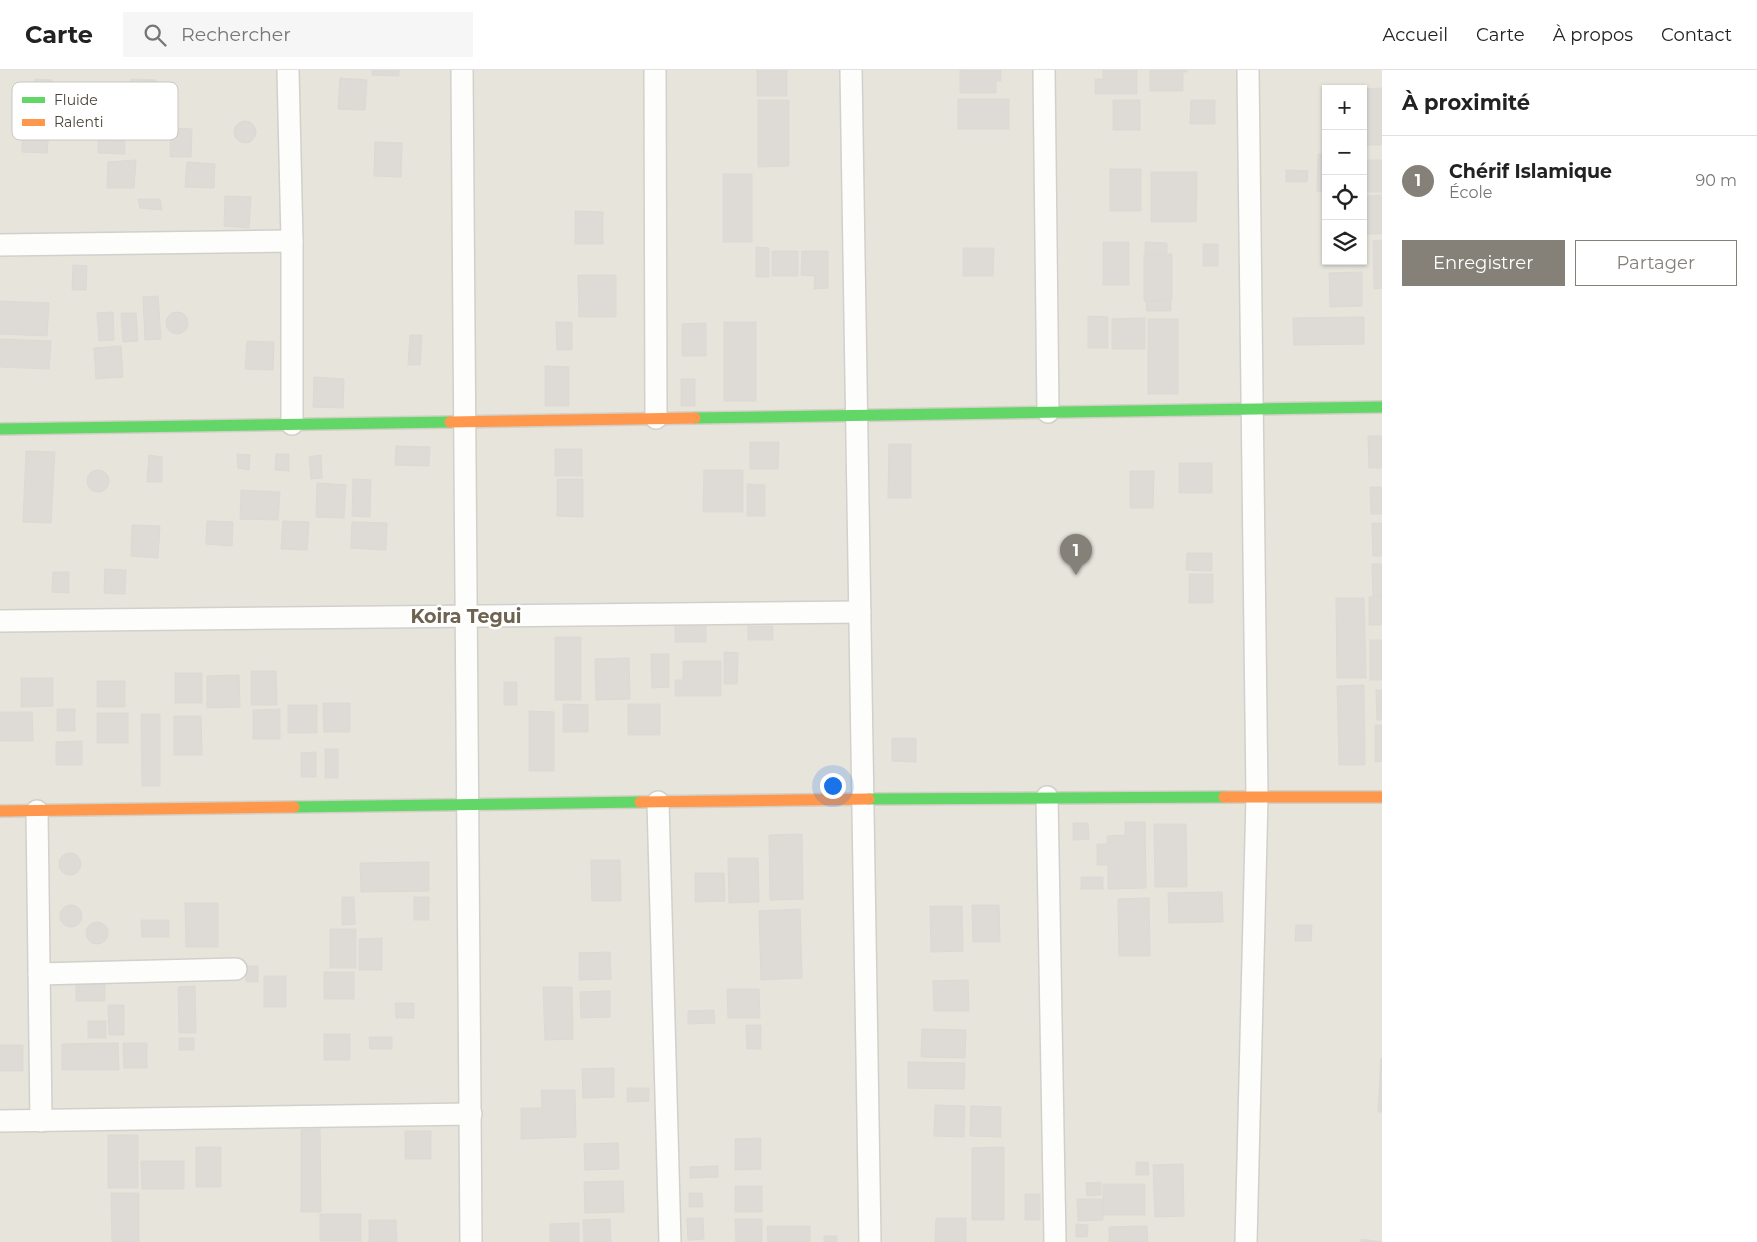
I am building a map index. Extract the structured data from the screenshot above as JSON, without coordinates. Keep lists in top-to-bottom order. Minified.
{"districts":["Koira Tegui"],"legend":["Fluide","Ralenti"],"page":{"header":"Carte","search":"Rechercher","nav":["Accueil","Carte","À propos","Contact"],"heading":"À proximité","map_buttons":["+","−"],"list":[{"mark":"1","name":"Chérif Islamique","note":"École","value":"90 m"}],"buttons":["Enregistrer","Partager"],"pins":"1"}}
